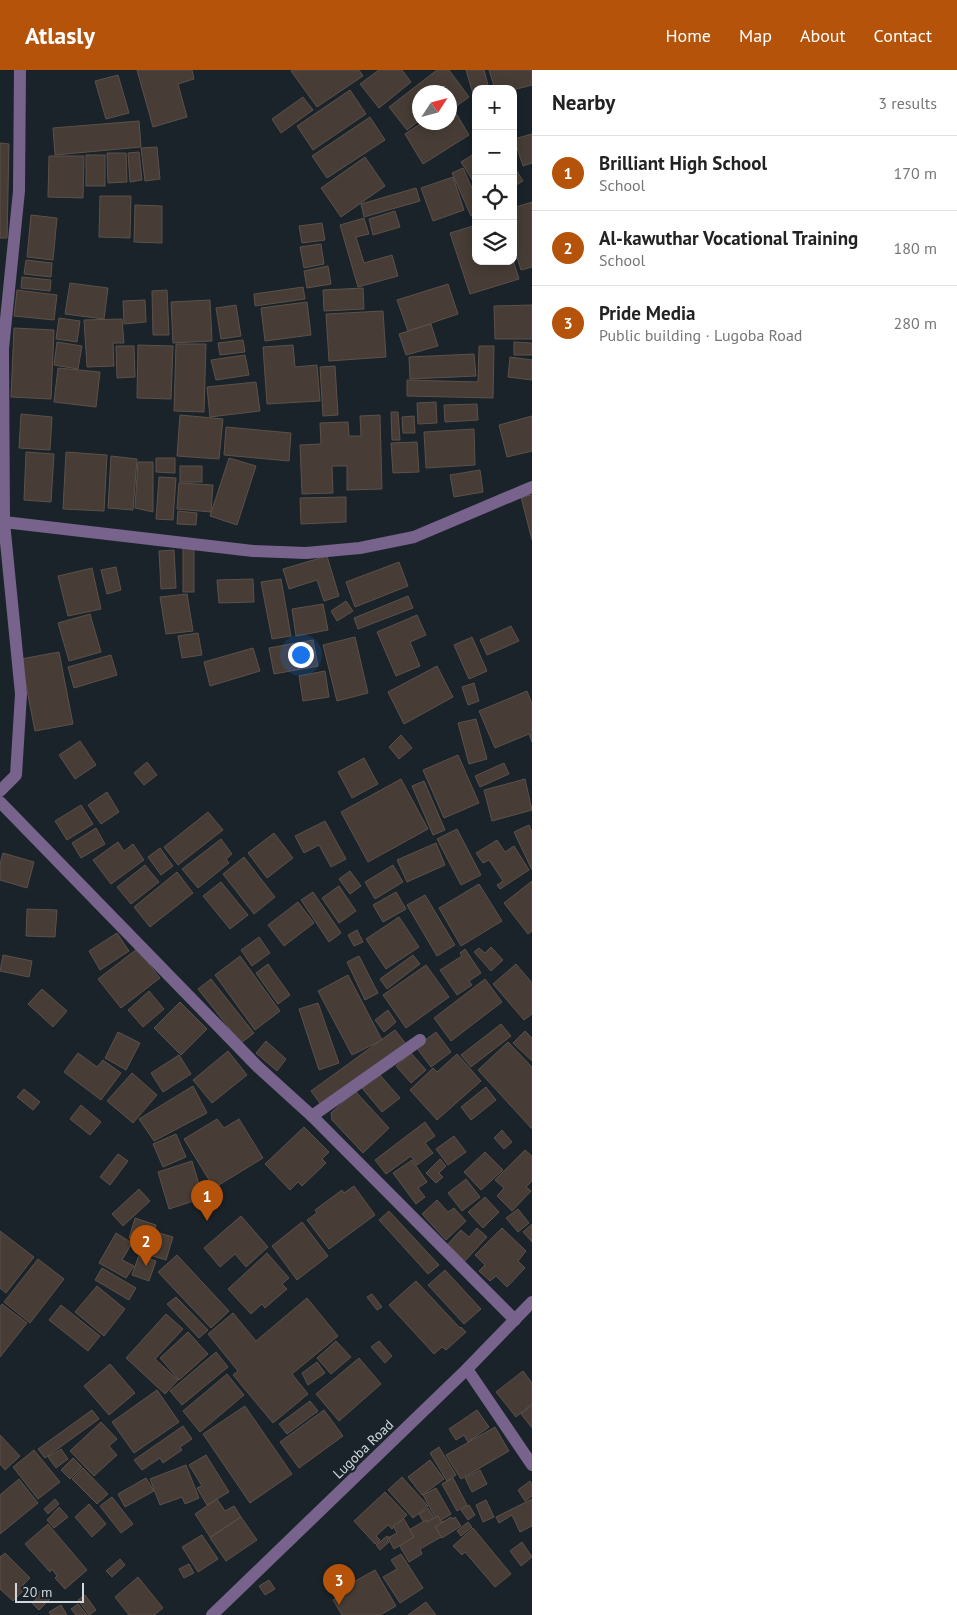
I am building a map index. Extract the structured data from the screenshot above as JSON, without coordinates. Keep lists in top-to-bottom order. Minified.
{"streets":{"street":["Lugoba Road"]},"scale_bar":"20 m","north":"top right","page":{"header":"Atlasly","nav":["Home","Map","About","Contact"],"heading":["Nearby","3 results"],"map_buttons":["+","−"],"list":[{"mark":"1","name":"Brilliant High School","note":"School","value":"170 m"},{"mark":"2","name":"Al-kawuthar Vocational Training","note":"School","value":"180 m"},{"mark":"3","name":"Pride Media","note":"Public building · Lugoba Road","value":"280 m"}],"pins":["1","2","3"],"scale":"20 m"}}
